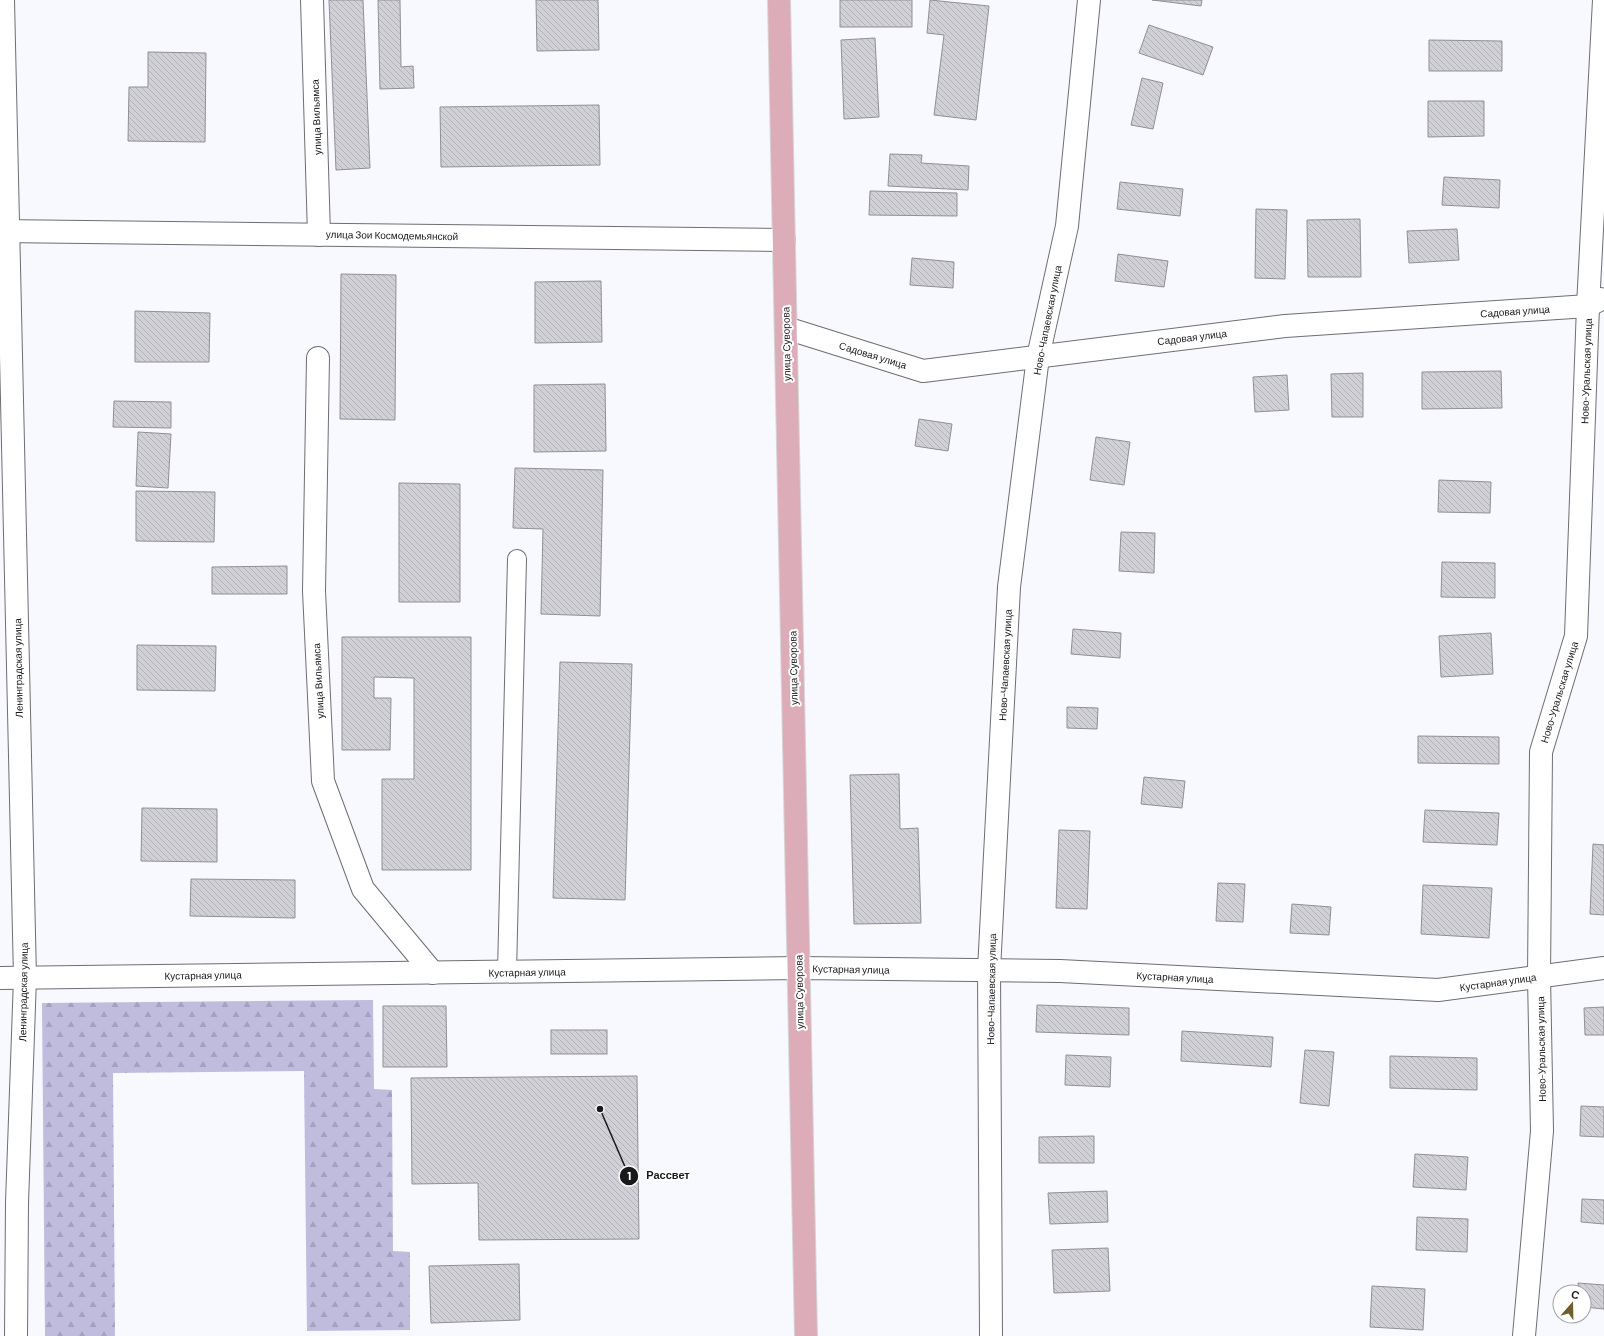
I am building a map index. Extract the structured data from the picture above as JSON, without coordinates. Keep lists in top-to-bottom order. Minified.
{"streets":{"main road":["улица Суворова"],"street":["улица Вильямса","улица Зои Космодемьянской","Садовая улица","Ново-Чапаевская улица","Ново-Уральская улица","Ленинградская улица","Кустарная улица"]},"crossings":[["улица Вильямса","улица Зои Космодемьянской"],["улица Вильямса","Кустарная улица"],["улица Зои Космодемьянской","улица Суворова"],["улица Зои Космодемьянской","Ленинградская улица"],["Садовая улица","Ново-Чапаевская улица"],["Садовая улица","улица Суворова"],["Садовая улица","Ново-Уральская улица"],["Ново-Чапаевская улица","Кустарная улица"],["улица Суворова","Кустарная улица"],["Ново-Уральская улица","Кустарная улица"],["Ленинградская улица","Кустарная улица"]],"places":["Рассвет"],"north":"top"}
